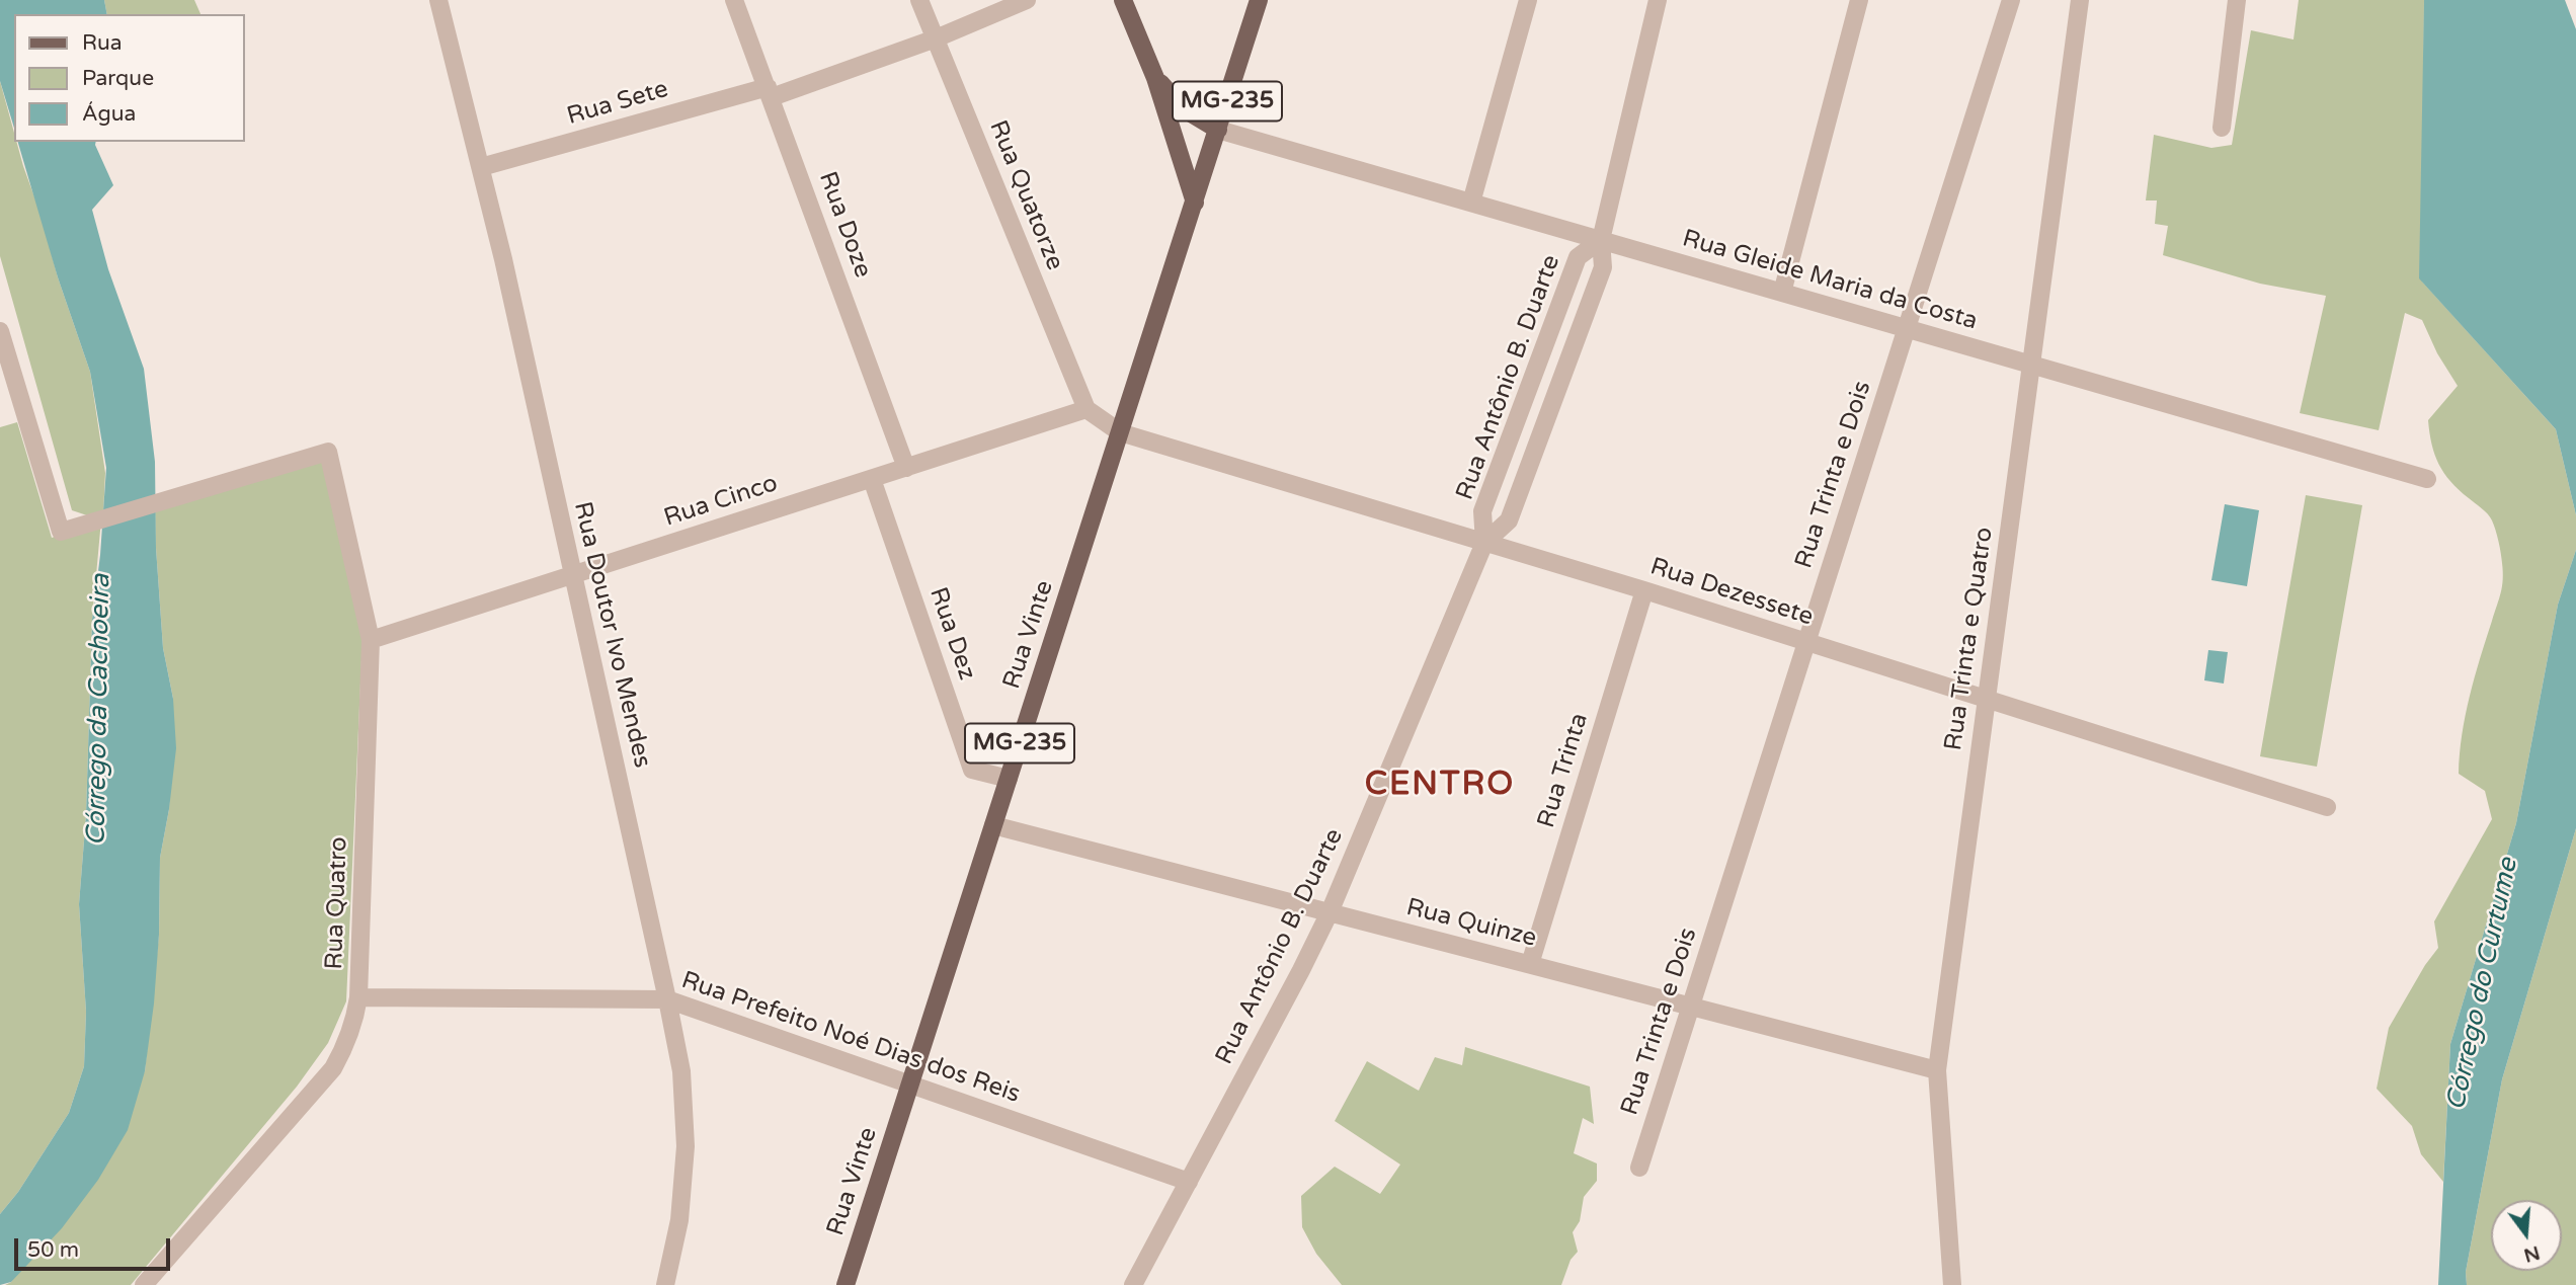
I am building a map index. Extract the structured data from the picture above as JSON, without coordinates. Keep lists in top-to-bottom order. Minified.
{"streets":{"main road":["MG-235","Rua Vinte"],"street":["Rua Sete","Rua Quatorze","Rua Doze","Rua Gleide Maria da Costa","Rua Antônio B. Duarte","Rua Trinta e Dois","Rua Cinco","Rua Dezessete","Rua Dez","Rua Doutor Ivo Mendes","Rua Trinta e Quatro","Rua Trinta","Rua Quatro","Rua Quinze","Rua Prefeito Noé Dias dos Reis"]},"crossings":[["MG-235","Rua Vinte"],["Rua Sete","Rua Quatorze"],["Rua Sete","Rua Doze"],["Rua Sete","Rua Doutor Ivo Mendes"],["Rua Quatorze","Rua Cinco"],["Rua Quatorze","Rua Dezessete"],["Rua Doze","Rua Cinco"],["Rua Gleide Maria da Costa","Rua Antônio B. Duarte"],["Rua Gleide Maria da Costa","Rua Trinta e Dois"],["Rua Gleide Maria da Costa","Rua Vinte"],["Rua Gleide Maria da Costa","Rua Trinta e Quatro"],["Rua Antônio B. Duarte","Rua Dezessete"],["Rua Antônio B. Duarte","Rua Quinze"],["Rua Antônio B. Duarte","Rua Prefeito Noé Dias dos Reis"],["Rua Trinta e Dois","Rua Dezessete"],["Rua Trinta e Dois","Rua Quinze"],["Rua Cinco","Rua Dezessete"],["Rua Cinco","Rua Dez"],["Rua Cinco","Rua Doutor Ivo Mendes"],["Rua Cinco","Rua Quatro"],["Rua Dezessete","Rua Vinte"],["Rua Dezessete","Rua Trinta e Quatro"],["Rua Dezessete","Rua Trinta"],["Rua Dez","Rua Vinte"],["Rua Doutor Ivo Mendes","Rua Prefeito Noé Dias dos Reis"],["Rua Vinte","Rua Quinze"],["Rua Vinte","Rua Prefeito Noé Dias dos Reis"],["Rua Trinta e Quatro","Rua Quinze"],["Rua Trinta","Rua Quinze"],["Rua Quatro","Rua Prefeito Noé Dias dos Reis"]],"districts":["CENTRO"],"water":["Córrego da Cachoeira","Córrego do Curtume"],"legend":["Rua","Parque","Água"],"scale_bar":"50 m","north":"bottom"}
